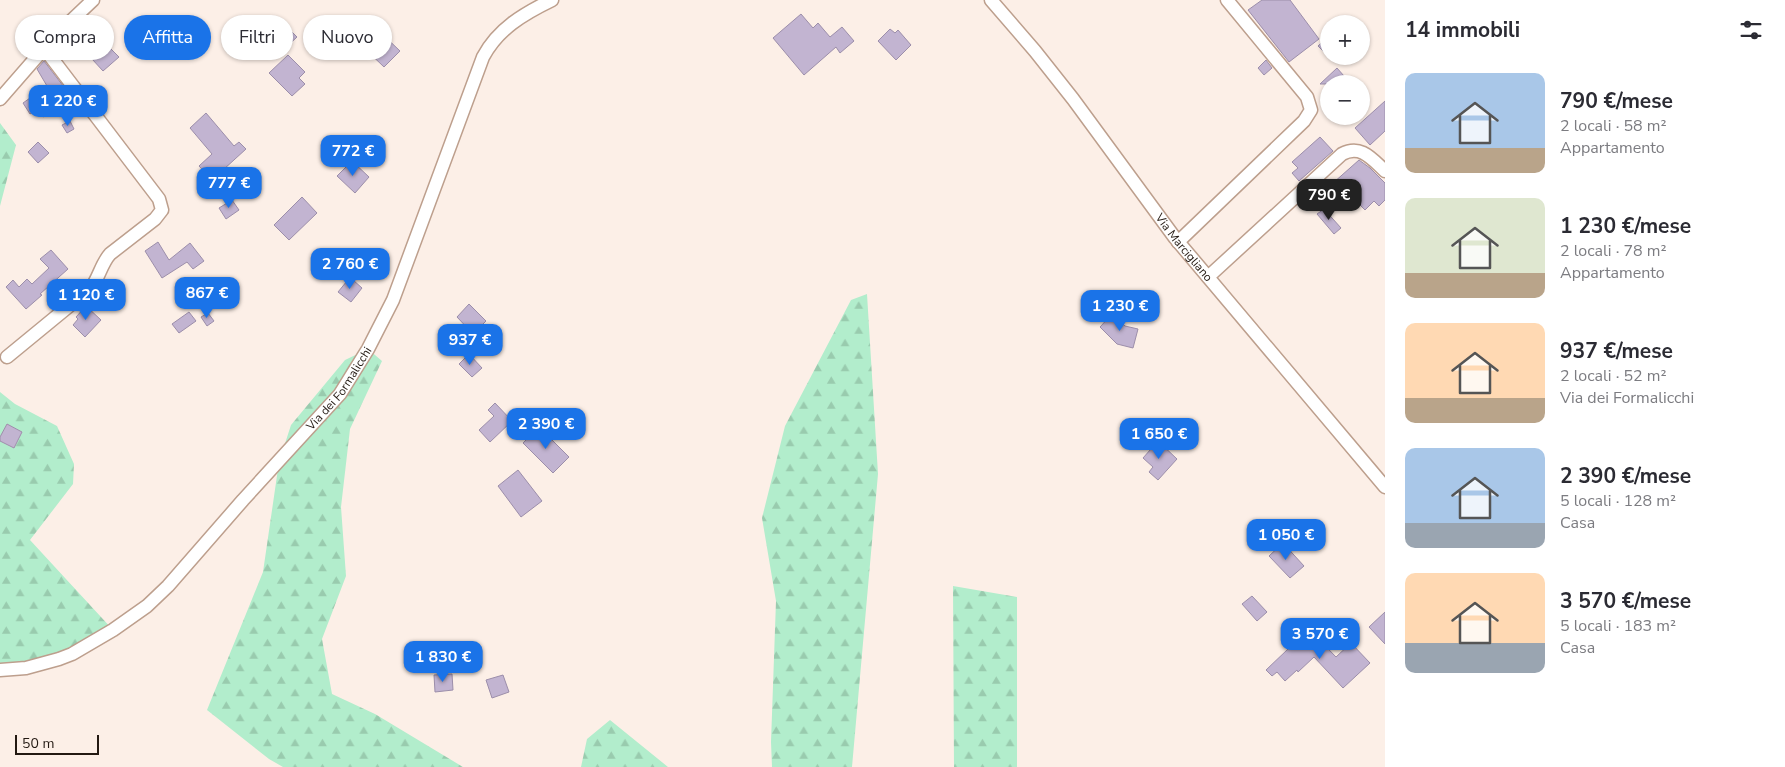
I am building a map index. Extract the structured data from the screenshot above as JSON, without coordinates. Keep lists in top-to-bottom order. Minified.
{"streets":{"street":["Via Marcigliano","Via dei Formalicchi"]},"scale_bar":"50 m","page":{"heading":"14 immobili","map_buttons":["+","−"],"chip":["Compra","Affitta","Filtri","Nuovo"],"list":[{"name":"790 €/mese","note":"2 locali · 58 m² · Appartamento"},{"name":"1 230 €/mese","note":"2 locali · 78 m² · Appartamento"},{"name":"937 €/mese","note":"2 locali · 52 m² · Via dei Formalicchi"},{"name":"2 390 €/mese","note":"5 locali · 128 m² · Casa"},{"name":"3 570 €/mese","note":"5 locali · 183 m² · Casa"}],"price":["1 220 €","772 €","777 €","790 €","2 760 €","867 €","1 120 €","1 230 €","937 €","2 390 €","1 650 €","1 050 €","3 570 €","1 830 €"],"scale":"50 m"}}
